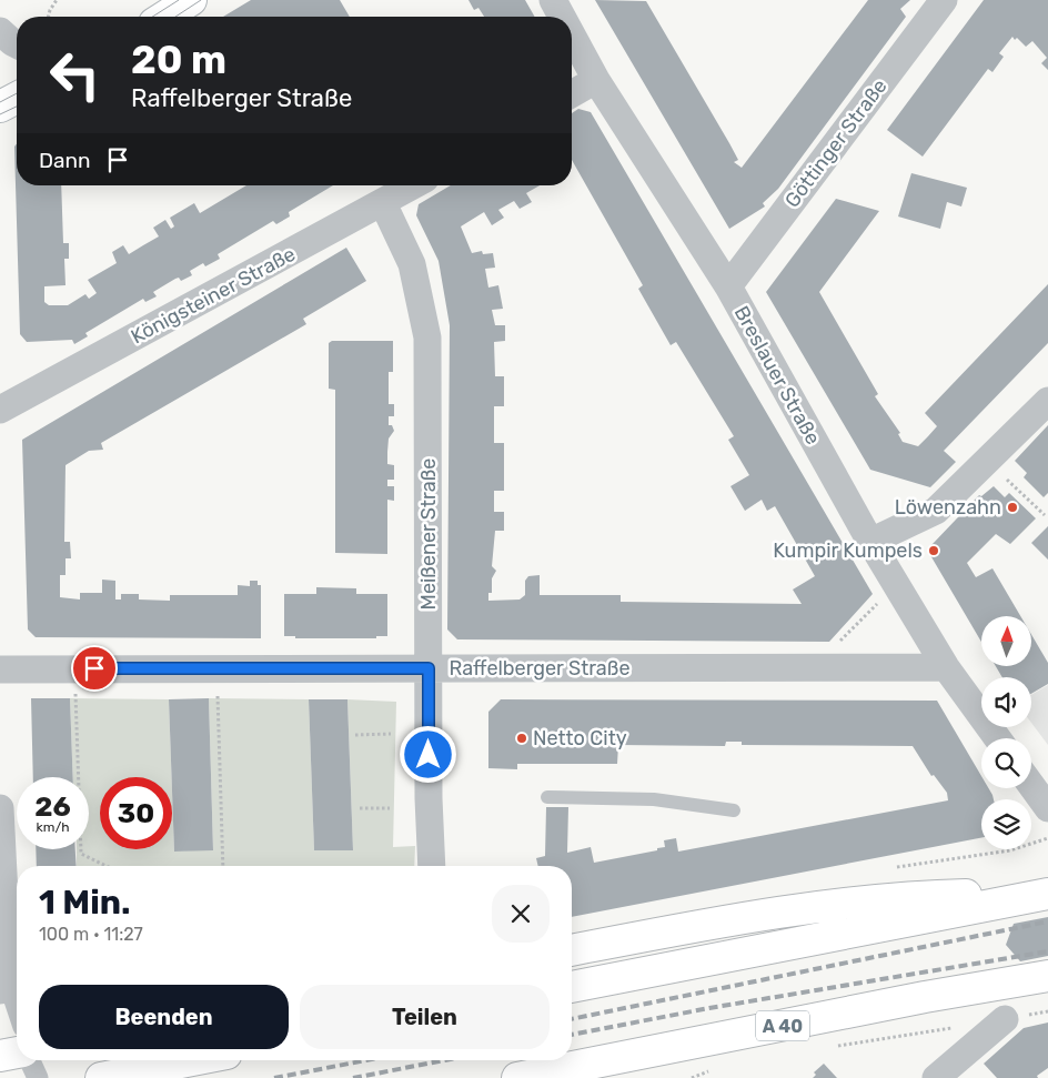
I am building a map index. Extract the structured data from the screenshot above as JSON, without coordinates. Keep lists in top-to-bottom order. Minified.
{"streets":{"main road":["A 40"],"street":["Göttinger Straße","Königsteiner Straße","Breslauer Straße","Meißener Straße","Raffelberger Straße"]},"crossings":[["Göttinger Straße","Breslauer Straße"],["Königsteiner Straße","Meißener Straße"],["Breslauer Straße","Raffelberger Straße"],["Meißener Straße","Raffelberger Straße"]],"places":["Löwenzahn","Kumpir Kumpels","Netto City"],"north":"top","page":{"turn":["20 m","Raffelberger Straße"],"then":"Dann","speed":"26 km/h","limit":"30","heading":["1 Min.","100 m · 11:27"],"buttons":["Beenden","Teilen"]}}
